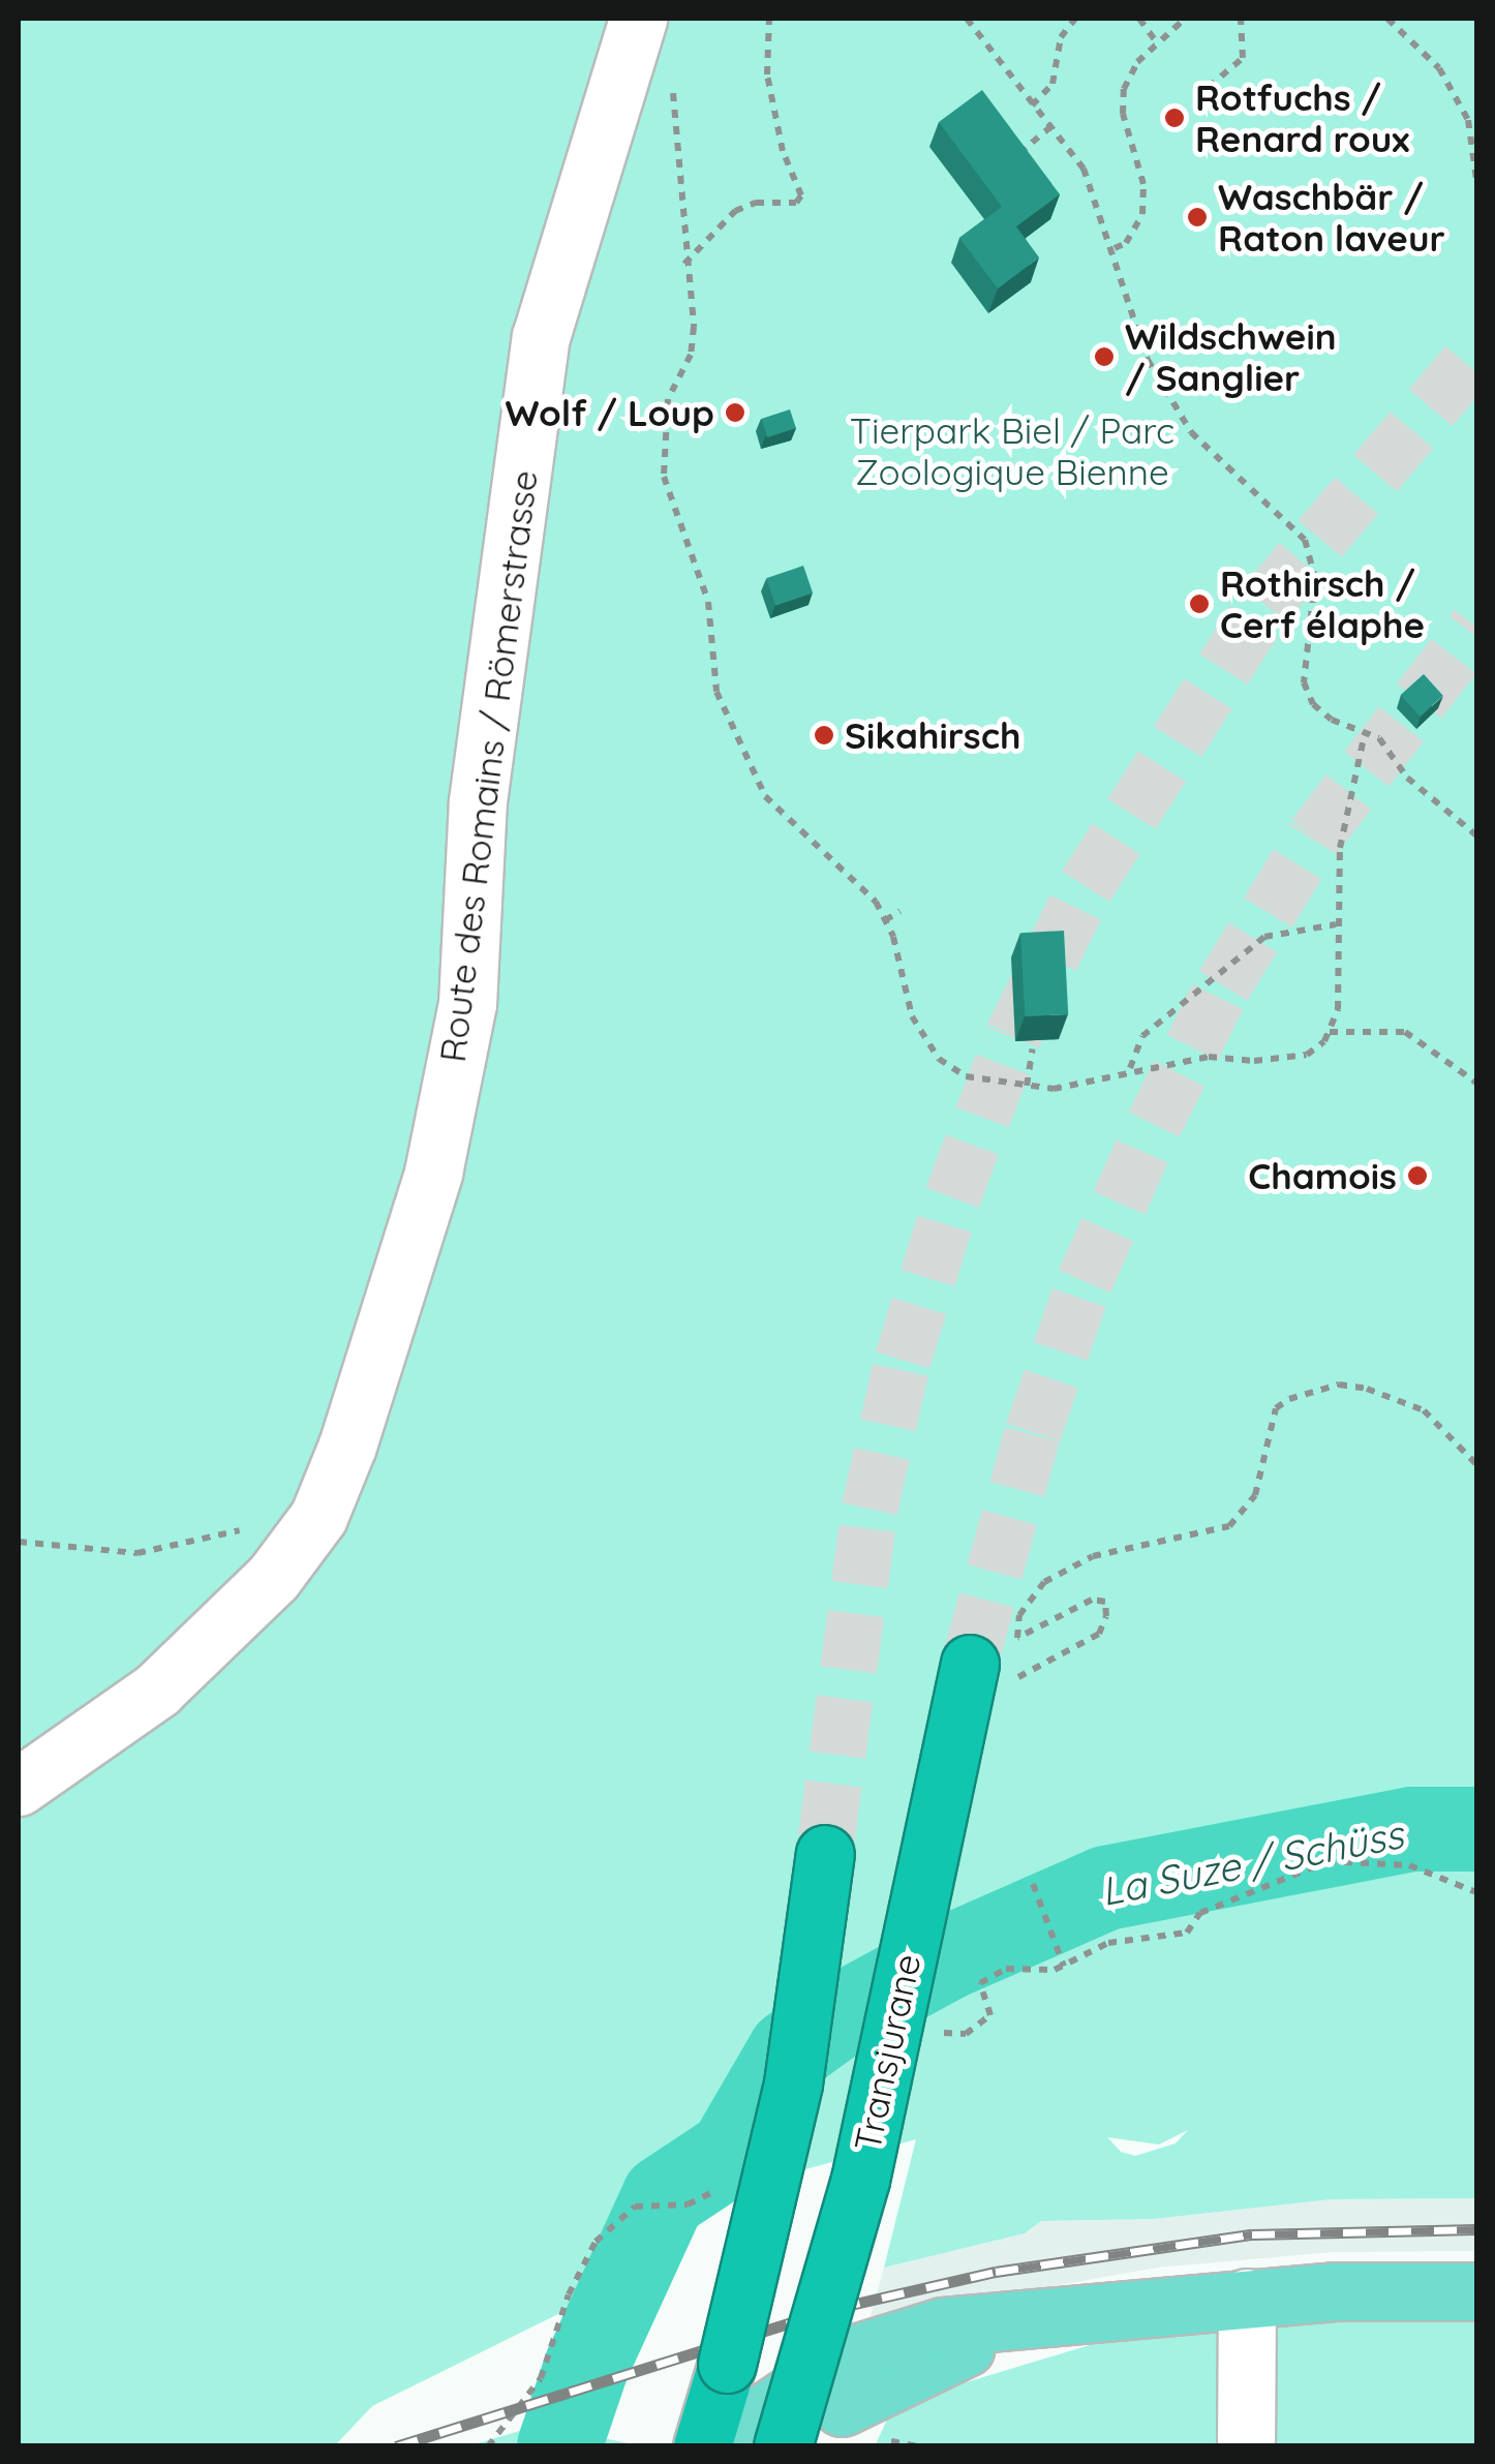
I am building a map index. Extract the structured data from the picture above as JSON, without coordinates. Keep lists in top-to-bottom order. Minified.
{"streets":{"highway":["Transjurane"],"street":["Route des Romains / Römerstrasse"]},"water":["La Suze / Schüss"],"parks":["Tierpark Biel / Parc Zoologique Bienne"],"places":["Rotfuchs / Renard roux","Waschbär / Raton laveur","Wildschwein / Sanglier","Wolf / Loup","Rothirsch / Cerf élaphe","Sikahirsch","Chamois"]}
